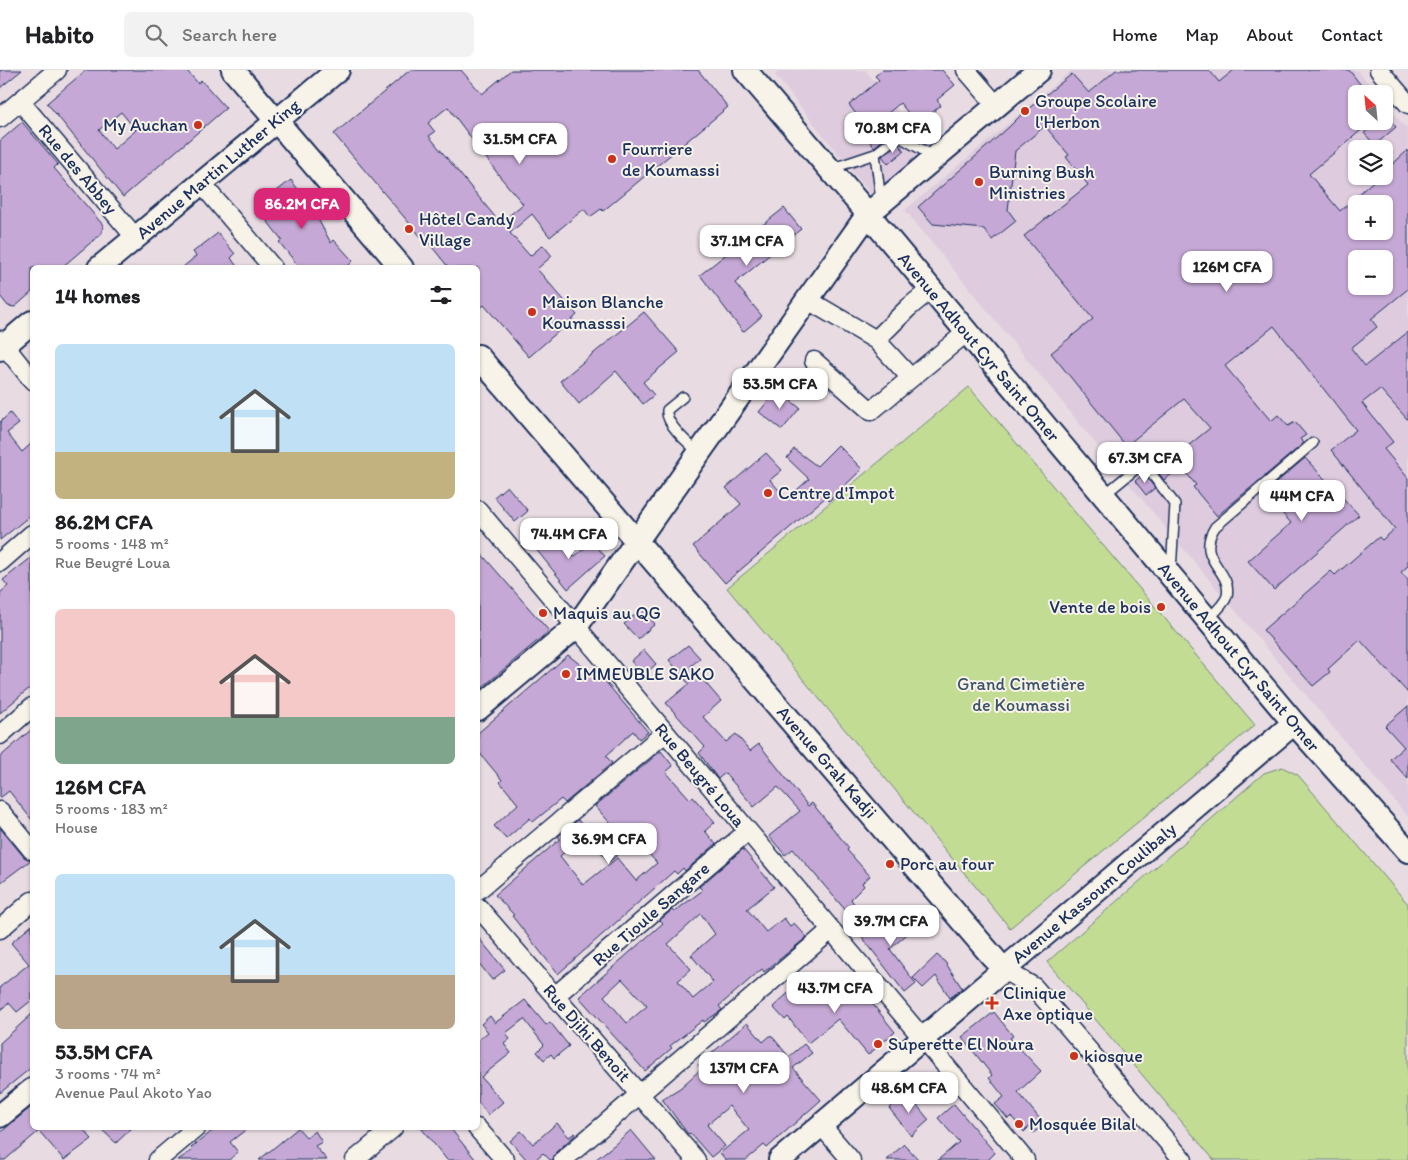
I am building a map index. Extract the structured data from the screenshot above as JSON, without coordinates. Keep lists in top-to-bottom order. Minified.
{"streets":{"street":["Rue des Abbey","Avenue Martin Luther King","Avenue Adhout Cyr Saint Omer","Avenue Grah Kadji","Rue Beugré Loua","Avenue Kassoum Coulibaly","Rue Tioule Sangare","Rue Djihi Benoit"]},"crossings":[["Rue des Abbey","Avenue Martin Luther King"],["Avenue Adhout Cyr Saint Omer","Avenue Kassoum Coulibaly"],["Avenue Grah Kadji","Avenue Kassoum Coulibaly"],["Rue Beugré Loua","Avenue Kassoum Coulibaly"],["Rue Beugré Loua","Rue Tioule Sangare"],["Rue Tioule Sangare","Rue Djihi Benoit"]],"parks":["Grand Cimetière de Koumassi"],"places":{"other":["Groupe Scolaire l'Herbon","My Auchan","Fourriere de Koumassi","Burning Bush Ministries","Hôtel Candy Village","Maison Blanche Koumasssi","Centre d'Impot","Vente de bois","Maquis au QG","IMMEUBLE SAKO","Porc au four","Superette El Noura","kiosque","Mosquée Bilal"],"health":["Clinique Axe optique"]},"north":"top left","page":{"header":"Habito","search":"Search here","nav":["Home","Map","About","Contact"],"map_buttons":["+","−"],"price":["70.8M CFA","31.5M CFA","86.2M CFA","37.1M CFA","126M CFA","53.5M CFA","67.3M CFA","44M CFA","74.4M CFA","36.9M CFA","39.7M CFA","43.7M CFA","137M CFA","48.6M CFA"],"heading":"14 homes","list":[{"name":"86.2M CFA","note":"5 rooms · 148 m² · Rue Beugré Loua"},{"name":"126M CFA","note":"5 rooms · 183 m² · House"},{"name":"53.5M CFA","note":"3 rooms · 74 m² · Avenue Paul Akoto Yao"}]}}
